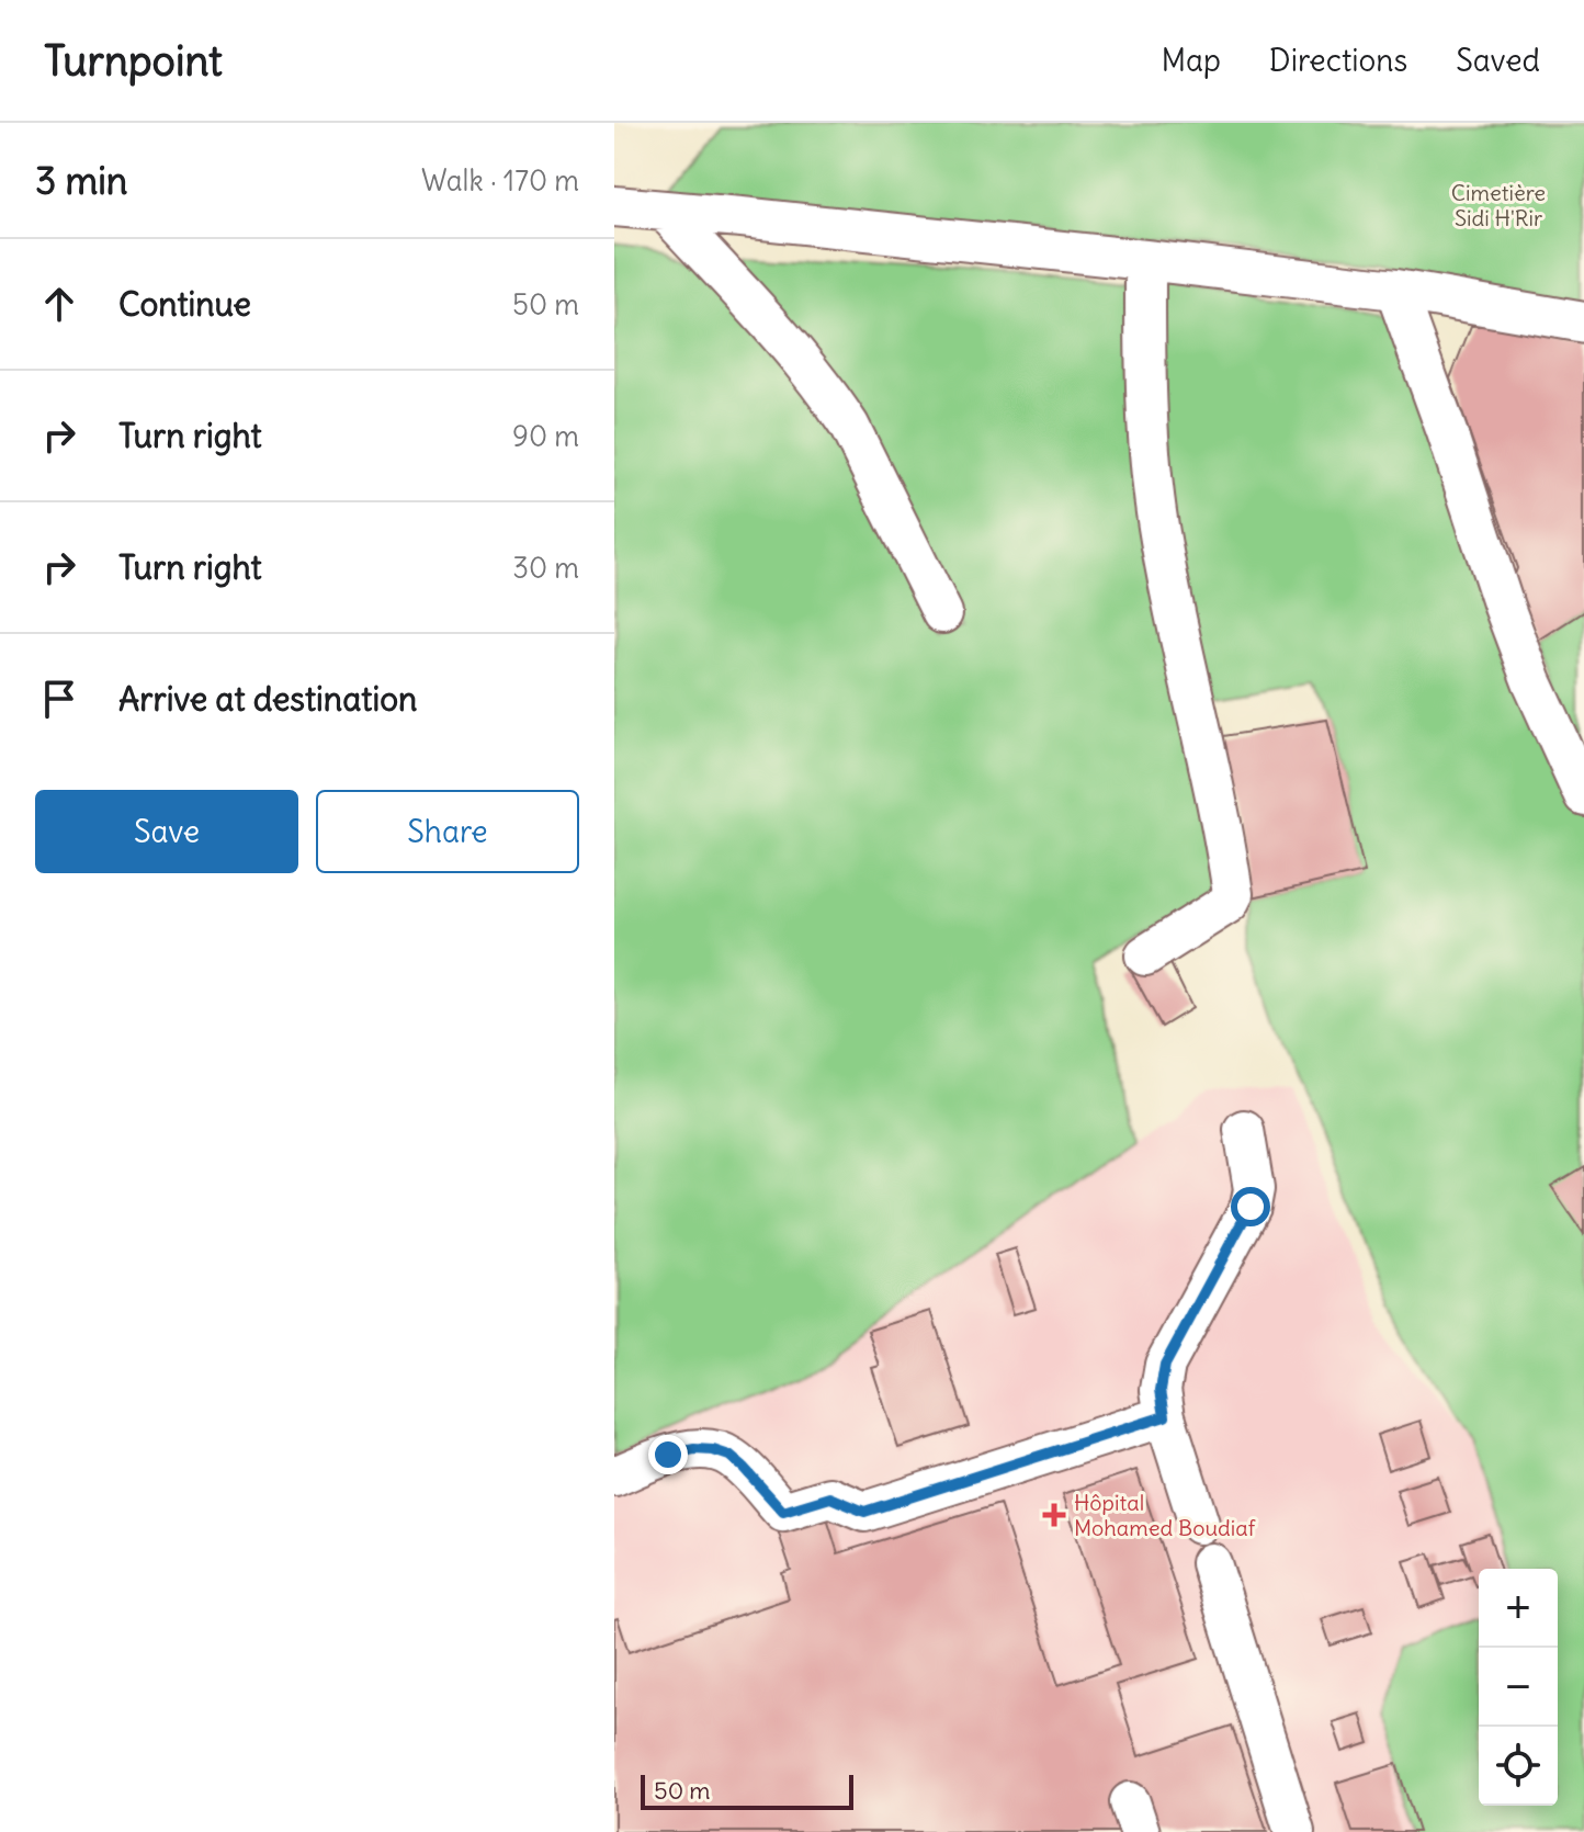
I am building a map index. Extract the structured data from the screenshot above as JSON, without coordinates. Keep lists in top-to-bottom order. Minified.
{"parks":["Cimetière Sidi H'Rir"],"places":{"health":["Hôpital Mohamed Boudiaf"]},"scale_bar":"50 m","page":{"header":"Turnpoint","nav":["Map","Directions","Saved"],"heading":["3 min","Walk · 170 m"],"list":[["Continue","50 m"],["Turn right","90 m"],["Turn right","30 m"],"Arrive at destination"],"buttons":["Save","Share"],"map_buttons":["+","−"],"scale":"50 m"}}
